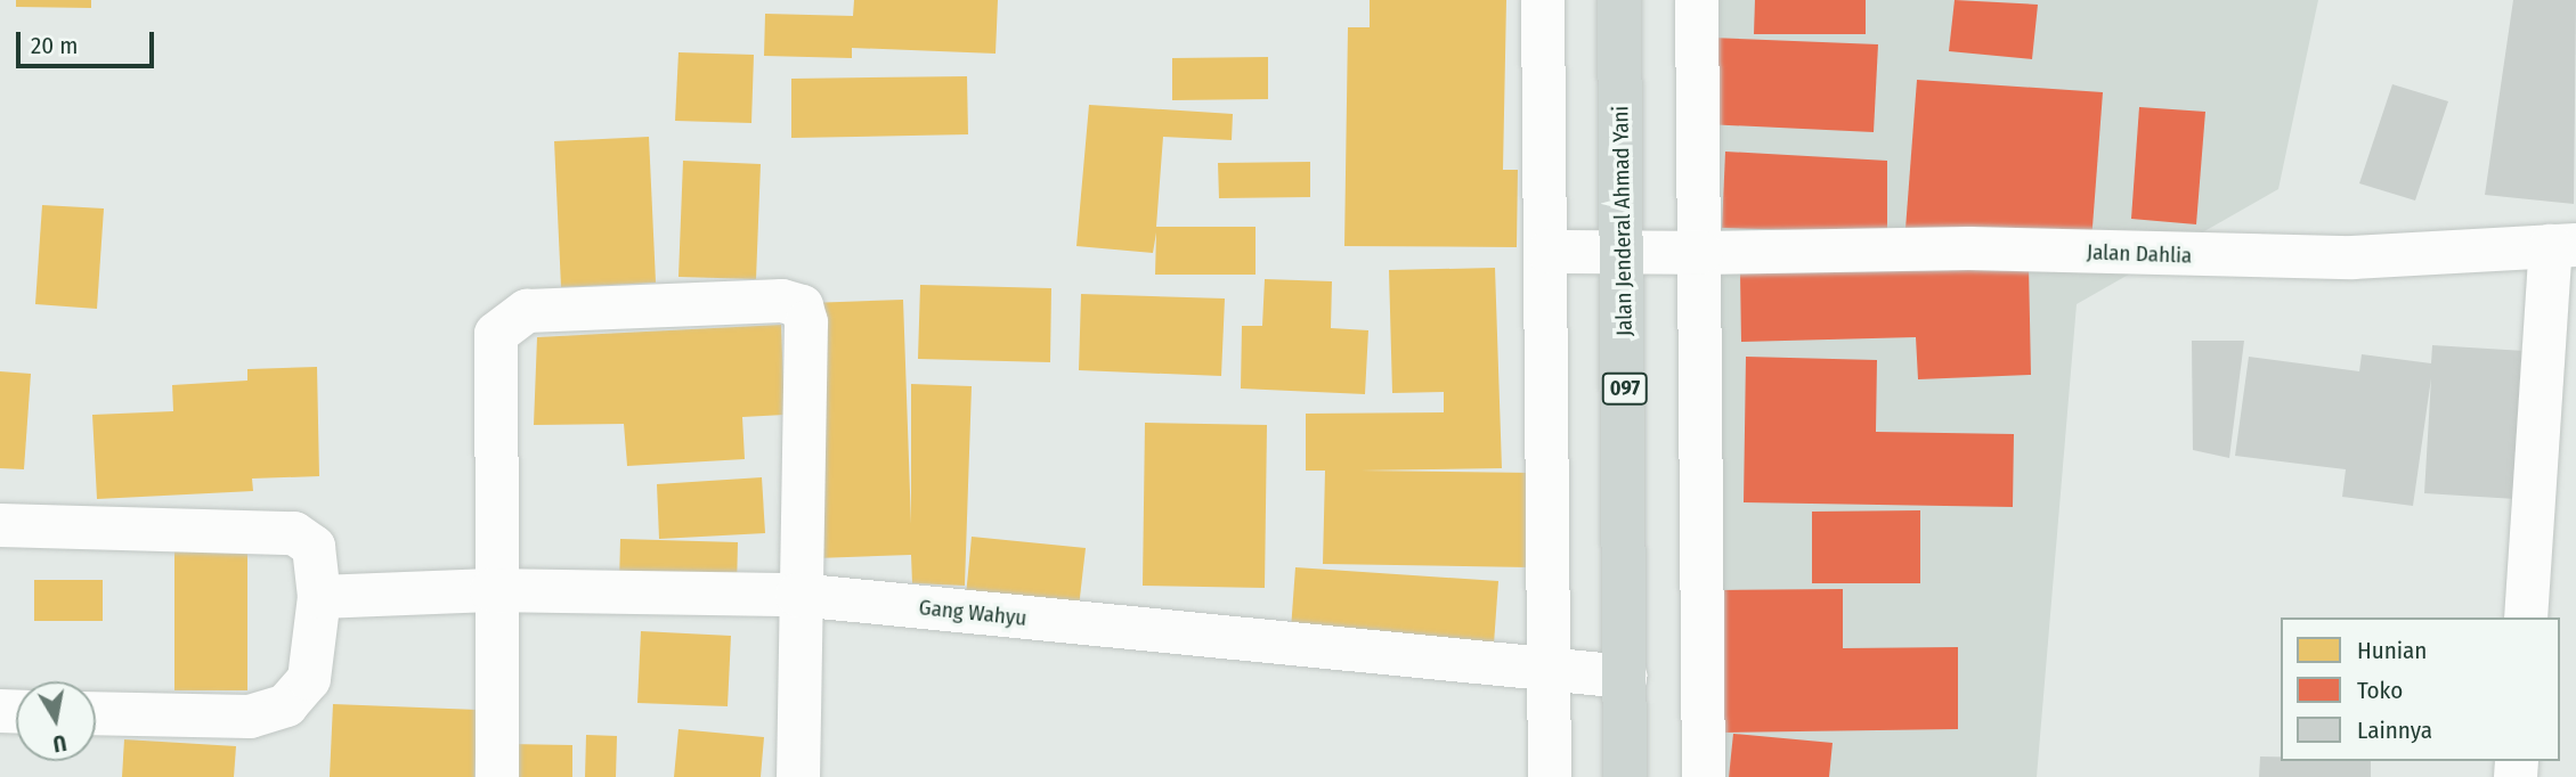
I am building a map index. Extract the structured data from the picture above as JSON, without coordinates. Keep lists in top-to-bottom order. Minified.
{"streets":{"main road":["Jalan Jenderal Ahmad Yani","097"],"street":["Jalan Dahlia","Gang Wahyu"]},"crossings":[["Jalan Jenderal Ahmad Yani","Jalan Dahlia"],["Jalan Jenderal Ahmad Yani","Gang Wahyu"]],"legend":["Hunian","Toko","Lainnya"],"scale_bar":"20 m","north":"bottom"}
